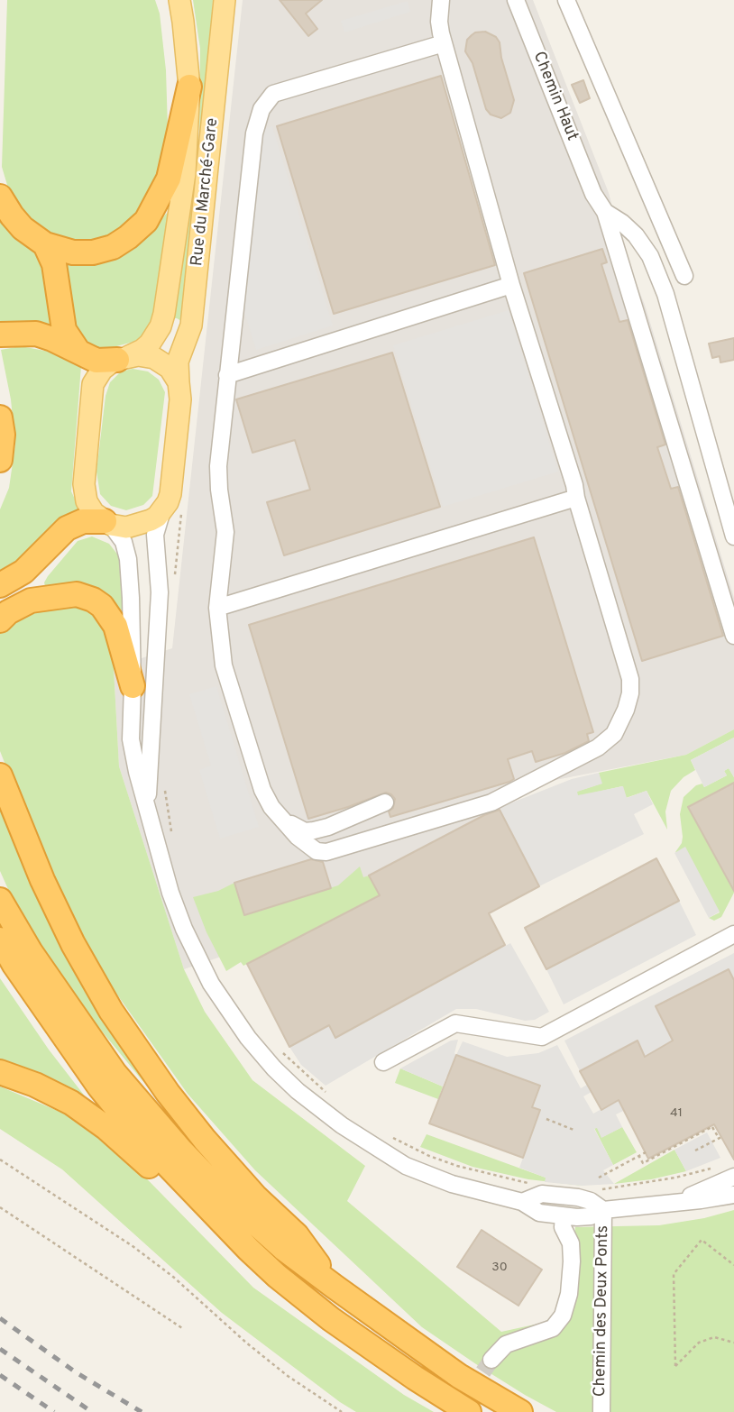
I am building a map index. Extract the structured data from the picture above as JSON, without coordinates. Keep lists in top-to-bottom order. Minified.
{"streets":{"main road":["Rue du Marché-Gare"],"street":["Chemin Haut","Chemin des Deux Ponts"]},"house_numbers":["41","30"]}
